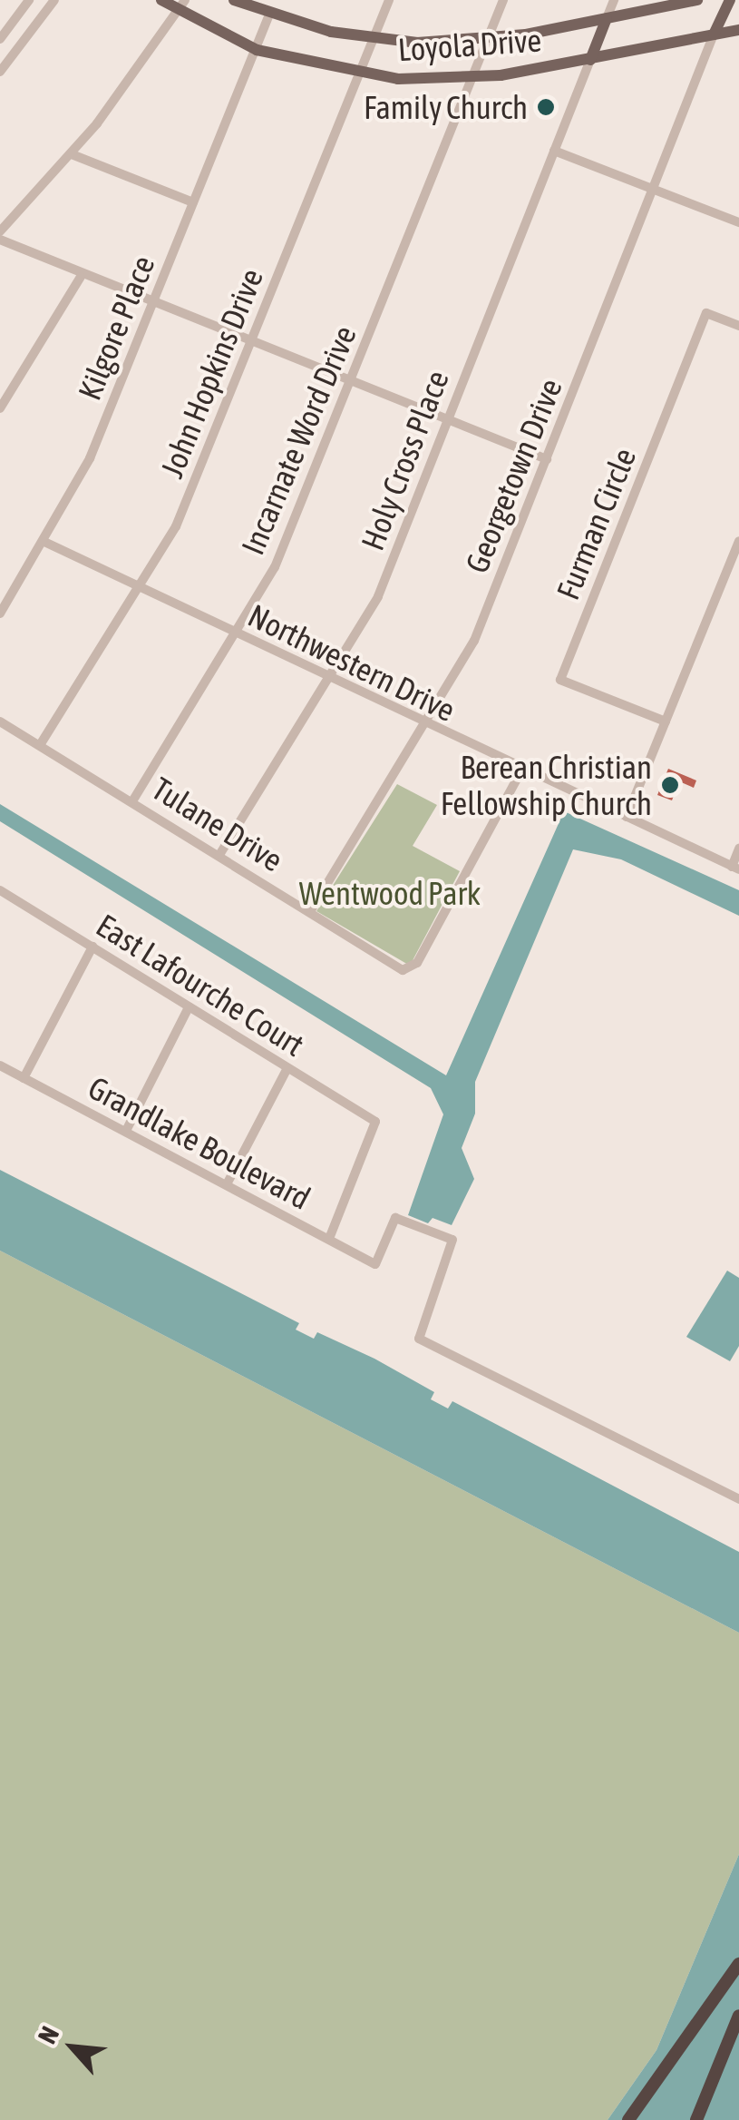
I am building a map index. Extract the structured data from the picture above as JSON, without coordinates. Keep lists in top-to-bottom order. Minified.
{"streets":{"main road":["Loyola Drive"],"street":["Kilgore Place","John Hopkins Drive","Incarnate Word Drive","Holy Cross Place","Georgetown Drive","Furman Circle","Northwestern Drive","Tulane Drive","East Lafourche Court","Grandlake Boulevard"]},"crossings":[["Loyola Drive","Kilgore Place"],["Loyola Drive","John Hopkins Drive"],["Loyola Drive","Incarnate Word Drive"],["Loyola Drive","Holy Cross Place"],["Loyola Drive","Georgetown Drive"],["Kilgore Place","Northwestern Drive"],["John Hopkins Drive","Northwestern Drive"],["John Hopkins Drive","Tulane Drive"],["Incarnate Word Drive","Northwestern Drive"],["Incarnate Word Drive","Tulane Drive"],["Holy Cross Place","Northwestern Drive"],["Holy Cross Place","Tulane Drive"],["Georgetown Drive","Northwestern Drive"],["Georgetown Drive","Tulane Drive"],["Northwestern Drive","Tulane Drive"],["East Lafourche Court","Grandlake Boulevard"]],"parks":["Wentwood Park"],"places":["Family Church","Berean Christian Fellowship Church"],"north":"top left"}
